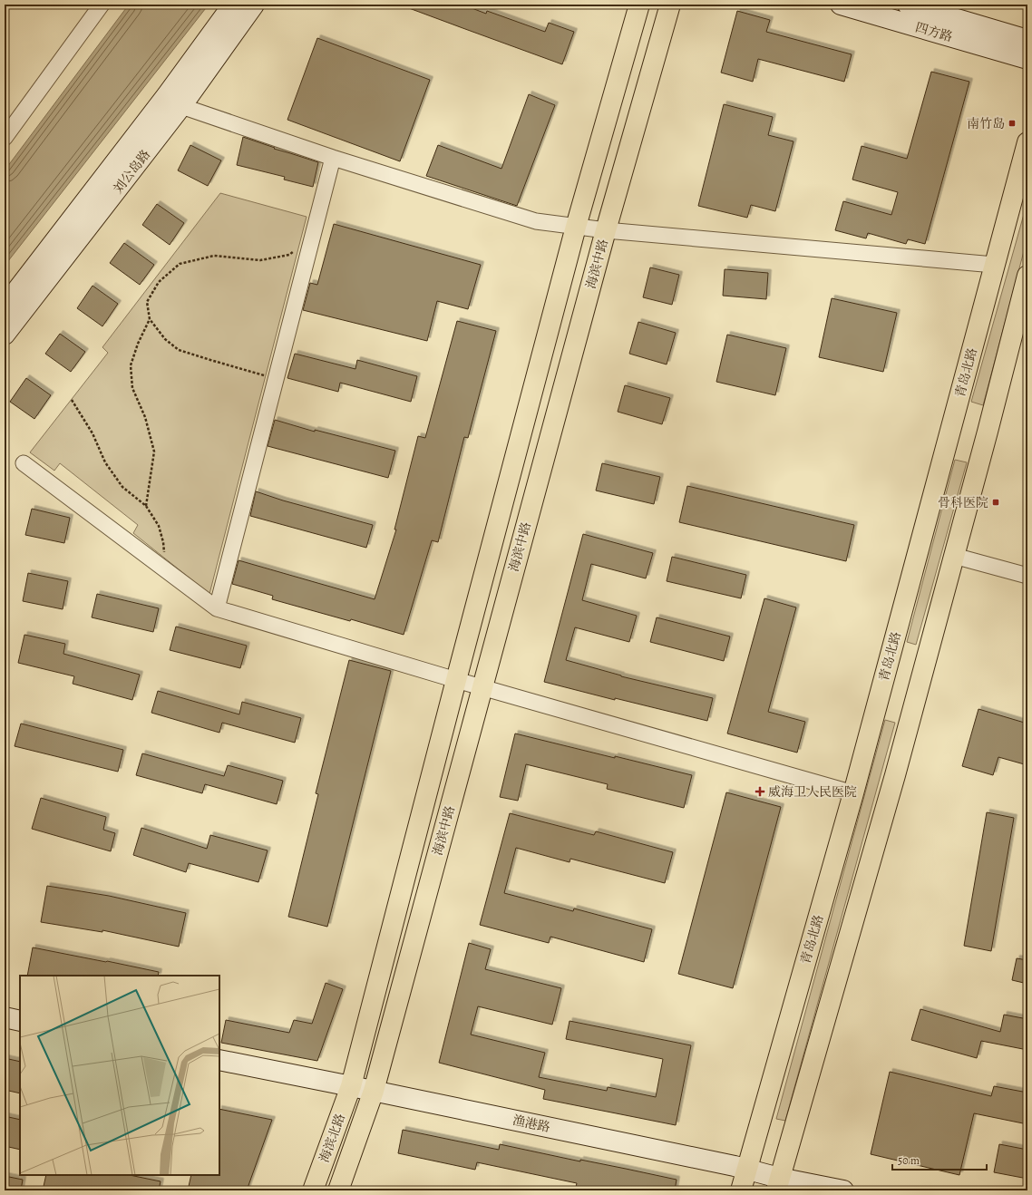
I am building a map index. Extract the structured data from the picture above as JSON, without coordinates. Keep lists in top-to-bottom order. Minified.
{"streets":{"main road":["四方路","刘公岛路","海滨中路","青岛北路","渔港路","海滨北路"]},"crossings":[["海滨中路","渔港路"],["海滨中路","海滨北路"],["青岛北路","渔港路"],["渔港路","海滨北路"]],"places":{"transit":["南竹岛","骨科医院"],"health":["威海卫人民医院"]},"scale_bar":"50 m"}
